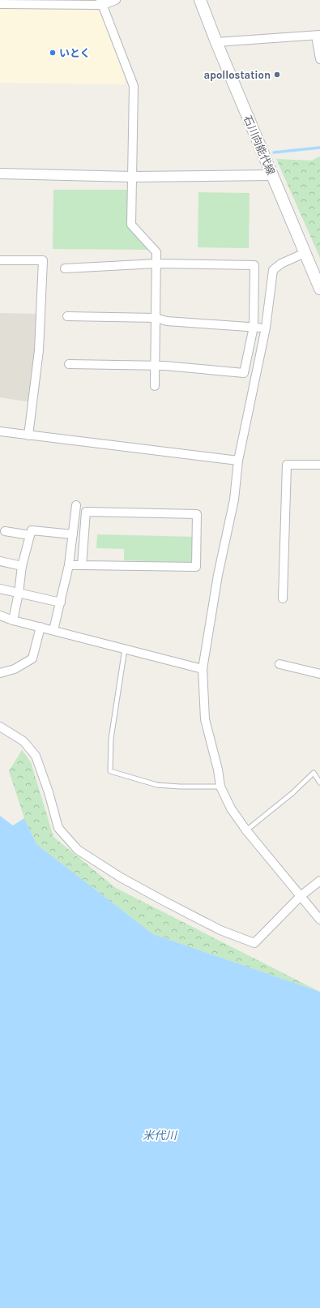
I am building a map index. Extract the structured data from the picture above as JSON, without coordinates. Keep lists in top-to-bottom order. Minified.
{"streets":{"main road":["石川向能代線"]},"water":["米代川"],"places":["いとく","apollostation"]}
